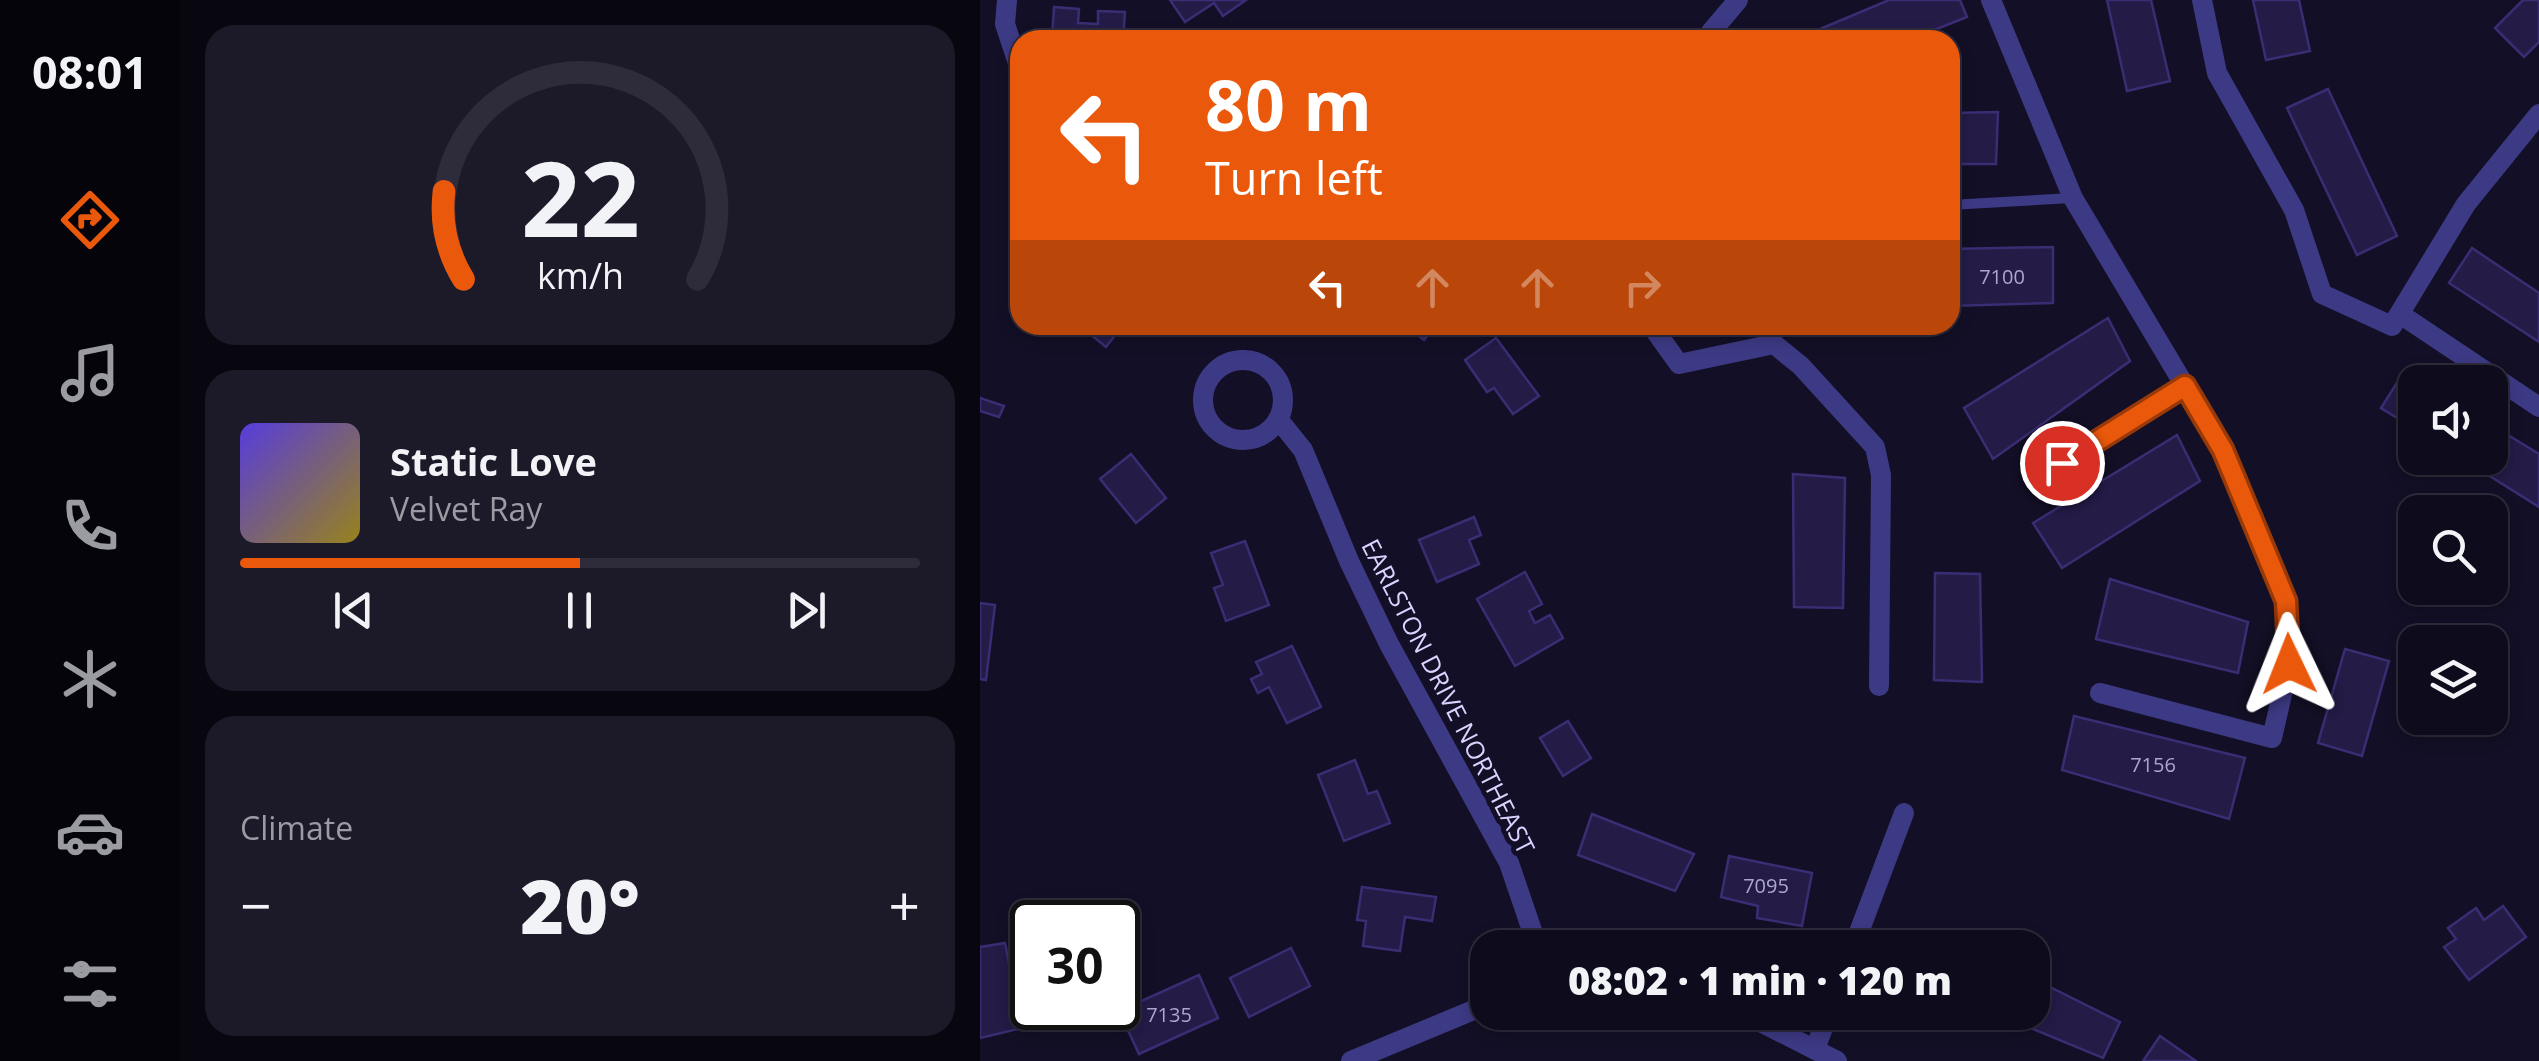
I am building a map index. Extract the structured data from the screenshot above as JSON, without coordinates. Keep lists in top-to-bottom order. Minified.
{"streets":{"street":["EARLSTON DRIVE NORTHEAST"]},"house_numbers":["7100","7156","7095","7135"],"page":{"tabs":"08:01","turn":["80 m","Turn left"],"song":["Static Love","Velvet Ray"],"tile":"Climate","heat":["−","20°","+"],"limit":"30","trip":"08:02 · 1 min · 120 m","gauge":["22","km/h"]}}
